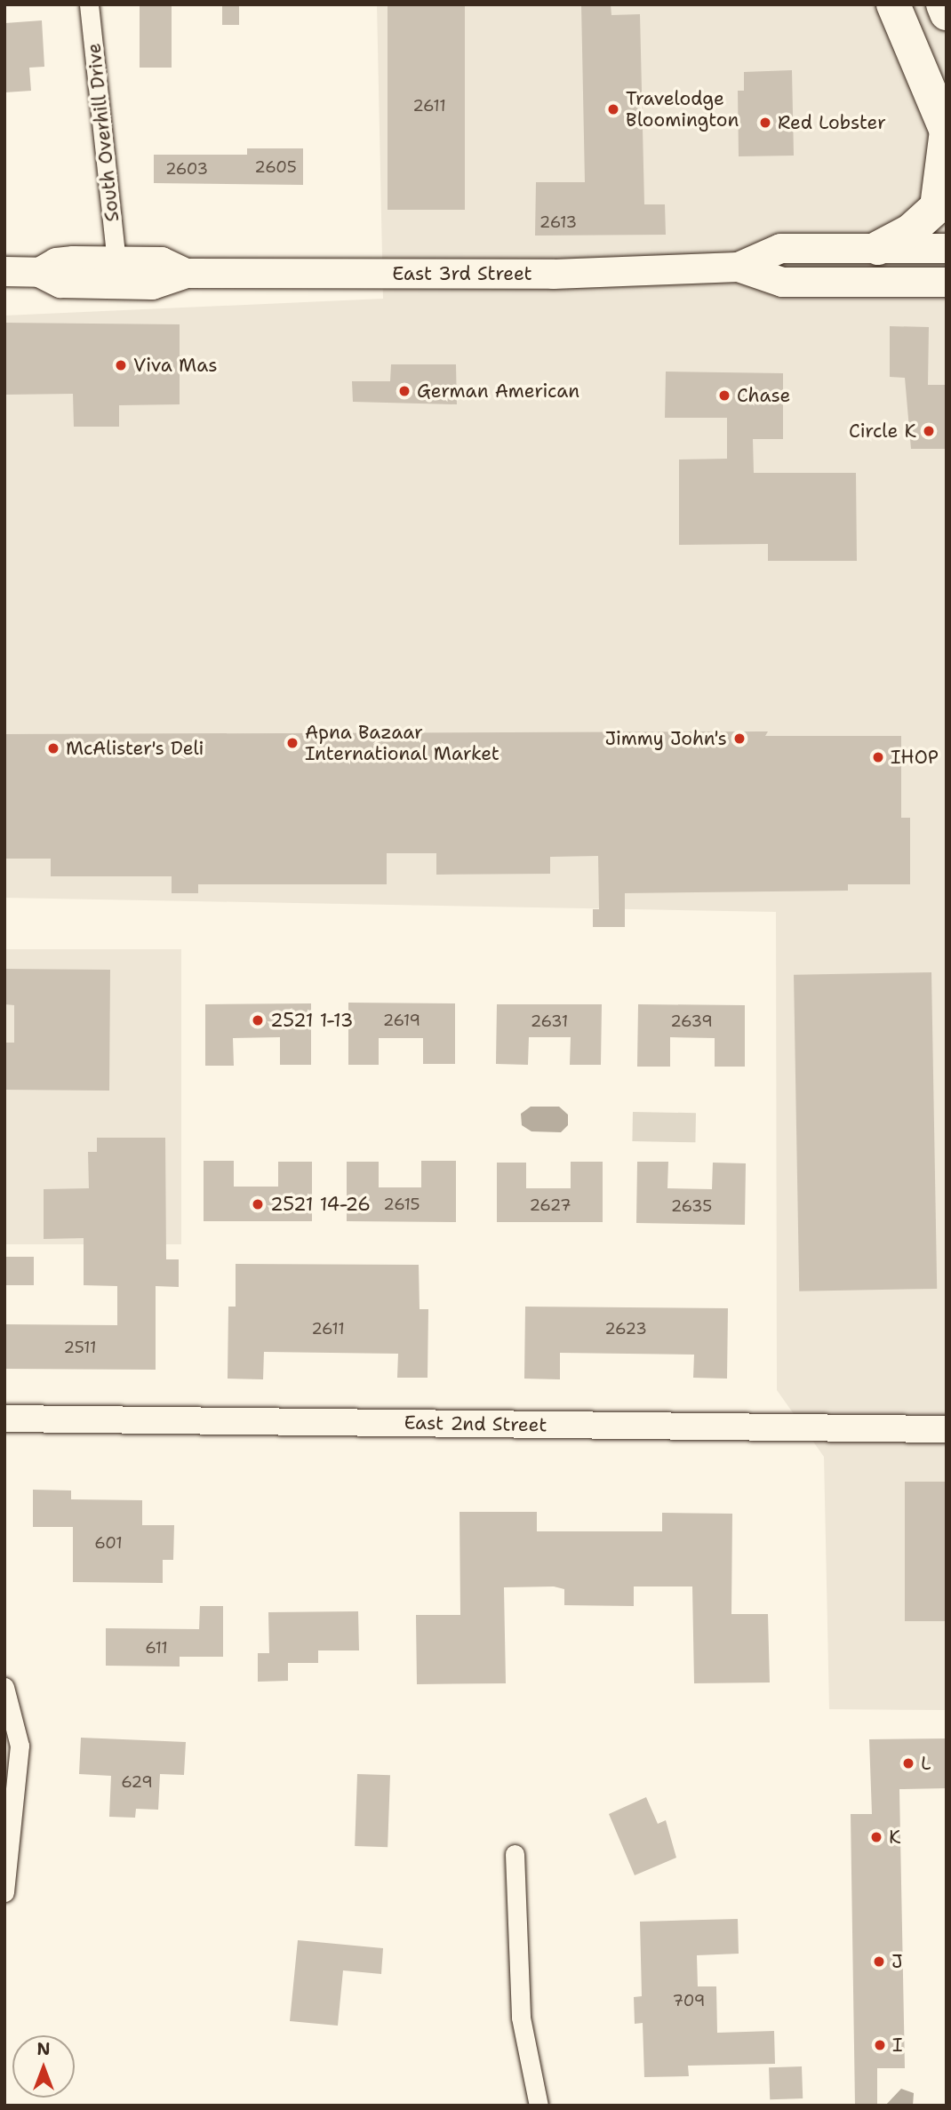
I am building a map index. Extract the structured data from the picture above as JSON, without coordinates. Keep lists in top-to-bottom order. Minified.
{"streets":{"main road":["East 3rd Street"],"street":["South Overhill Drive","East 2nd Street"]},"crossings":[["South Overhill Drive","East 3rd Street"]],"places":["Travelodge Bloomington","Red Lobster","Viva Mas","German American","Chase","Circle K","Jimmy John's","Apna Bazaar International Market","McAlister's Deli","IHOP","2521 1-13","2521 14-26","L","K","J","I"],"house_numbers":["2611","2605","2603","2613","2619","2631","2639","2615","2627","2635","2611","2623","2511","601","611","629","709"],"north":"top"}
